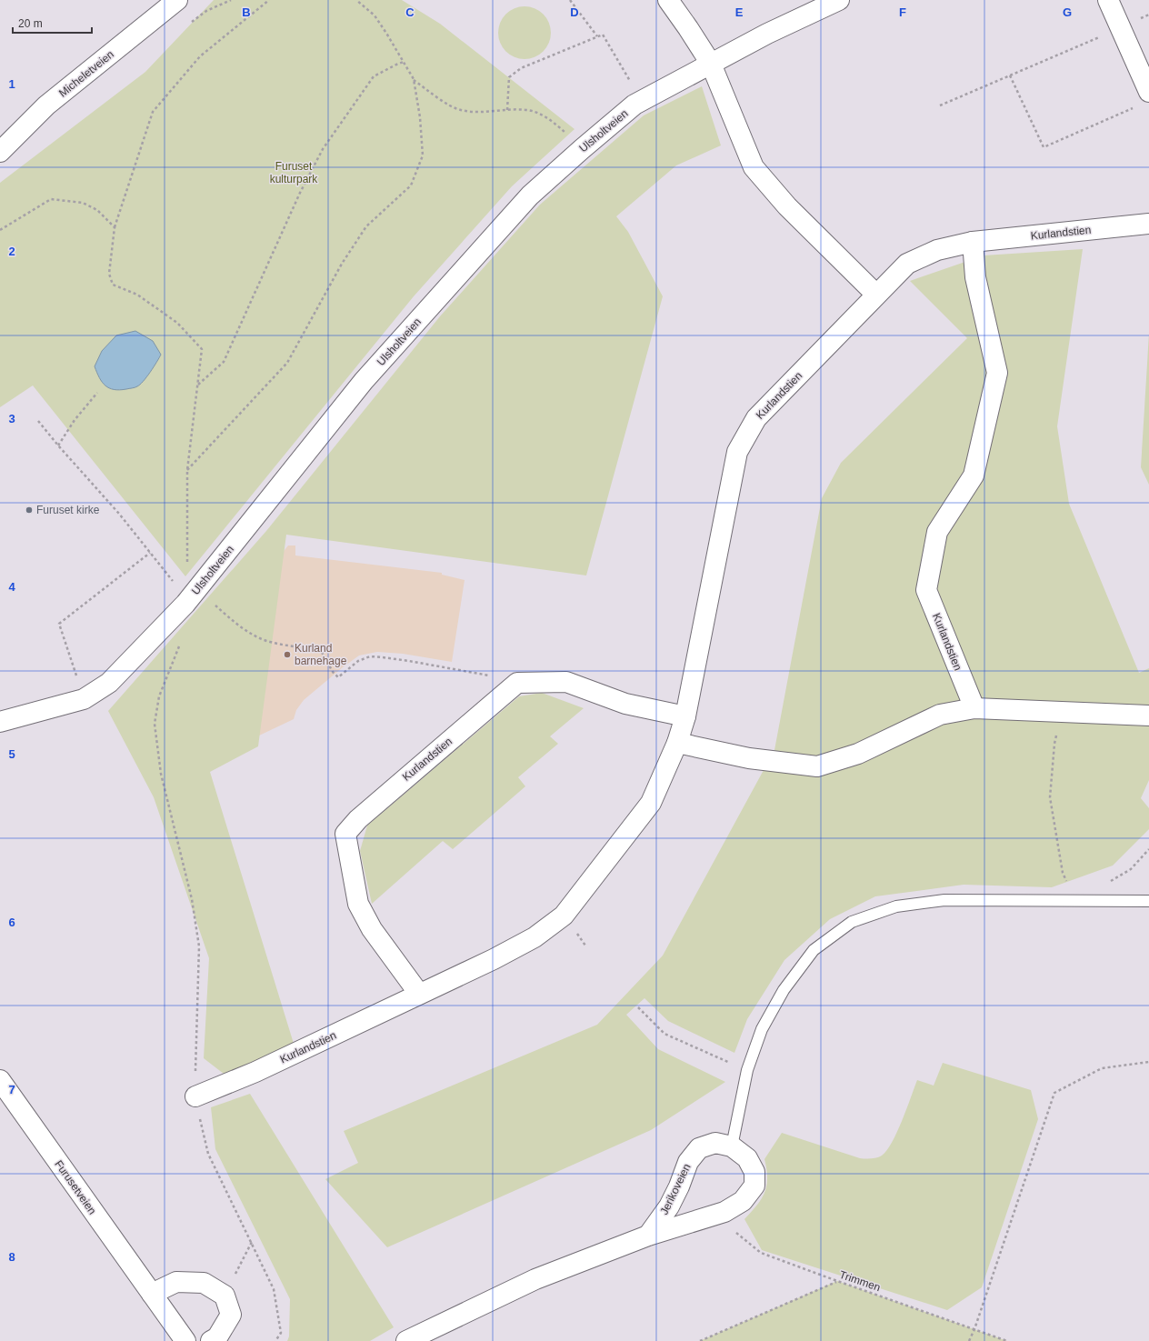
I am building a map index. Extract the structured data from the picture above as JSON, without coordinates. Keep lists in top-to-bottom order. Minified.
{"streets":{"street":["Micheletveien","Ulsholtveien","Kurlandstien","Furusetveien","Jerikoveien"],"path":["Trimmen"]},"crossings":[["Jerikoveien","Trimmen"]],"parks":["Furuset kulturpark"],"places":["Furuset kirke","Kurland barnehage"],"scale_bar":"20 m","grid":{"columns":["B","C","D","E","F","G"],"rows":["1","2","3","4","5","6","7","8"]}}
